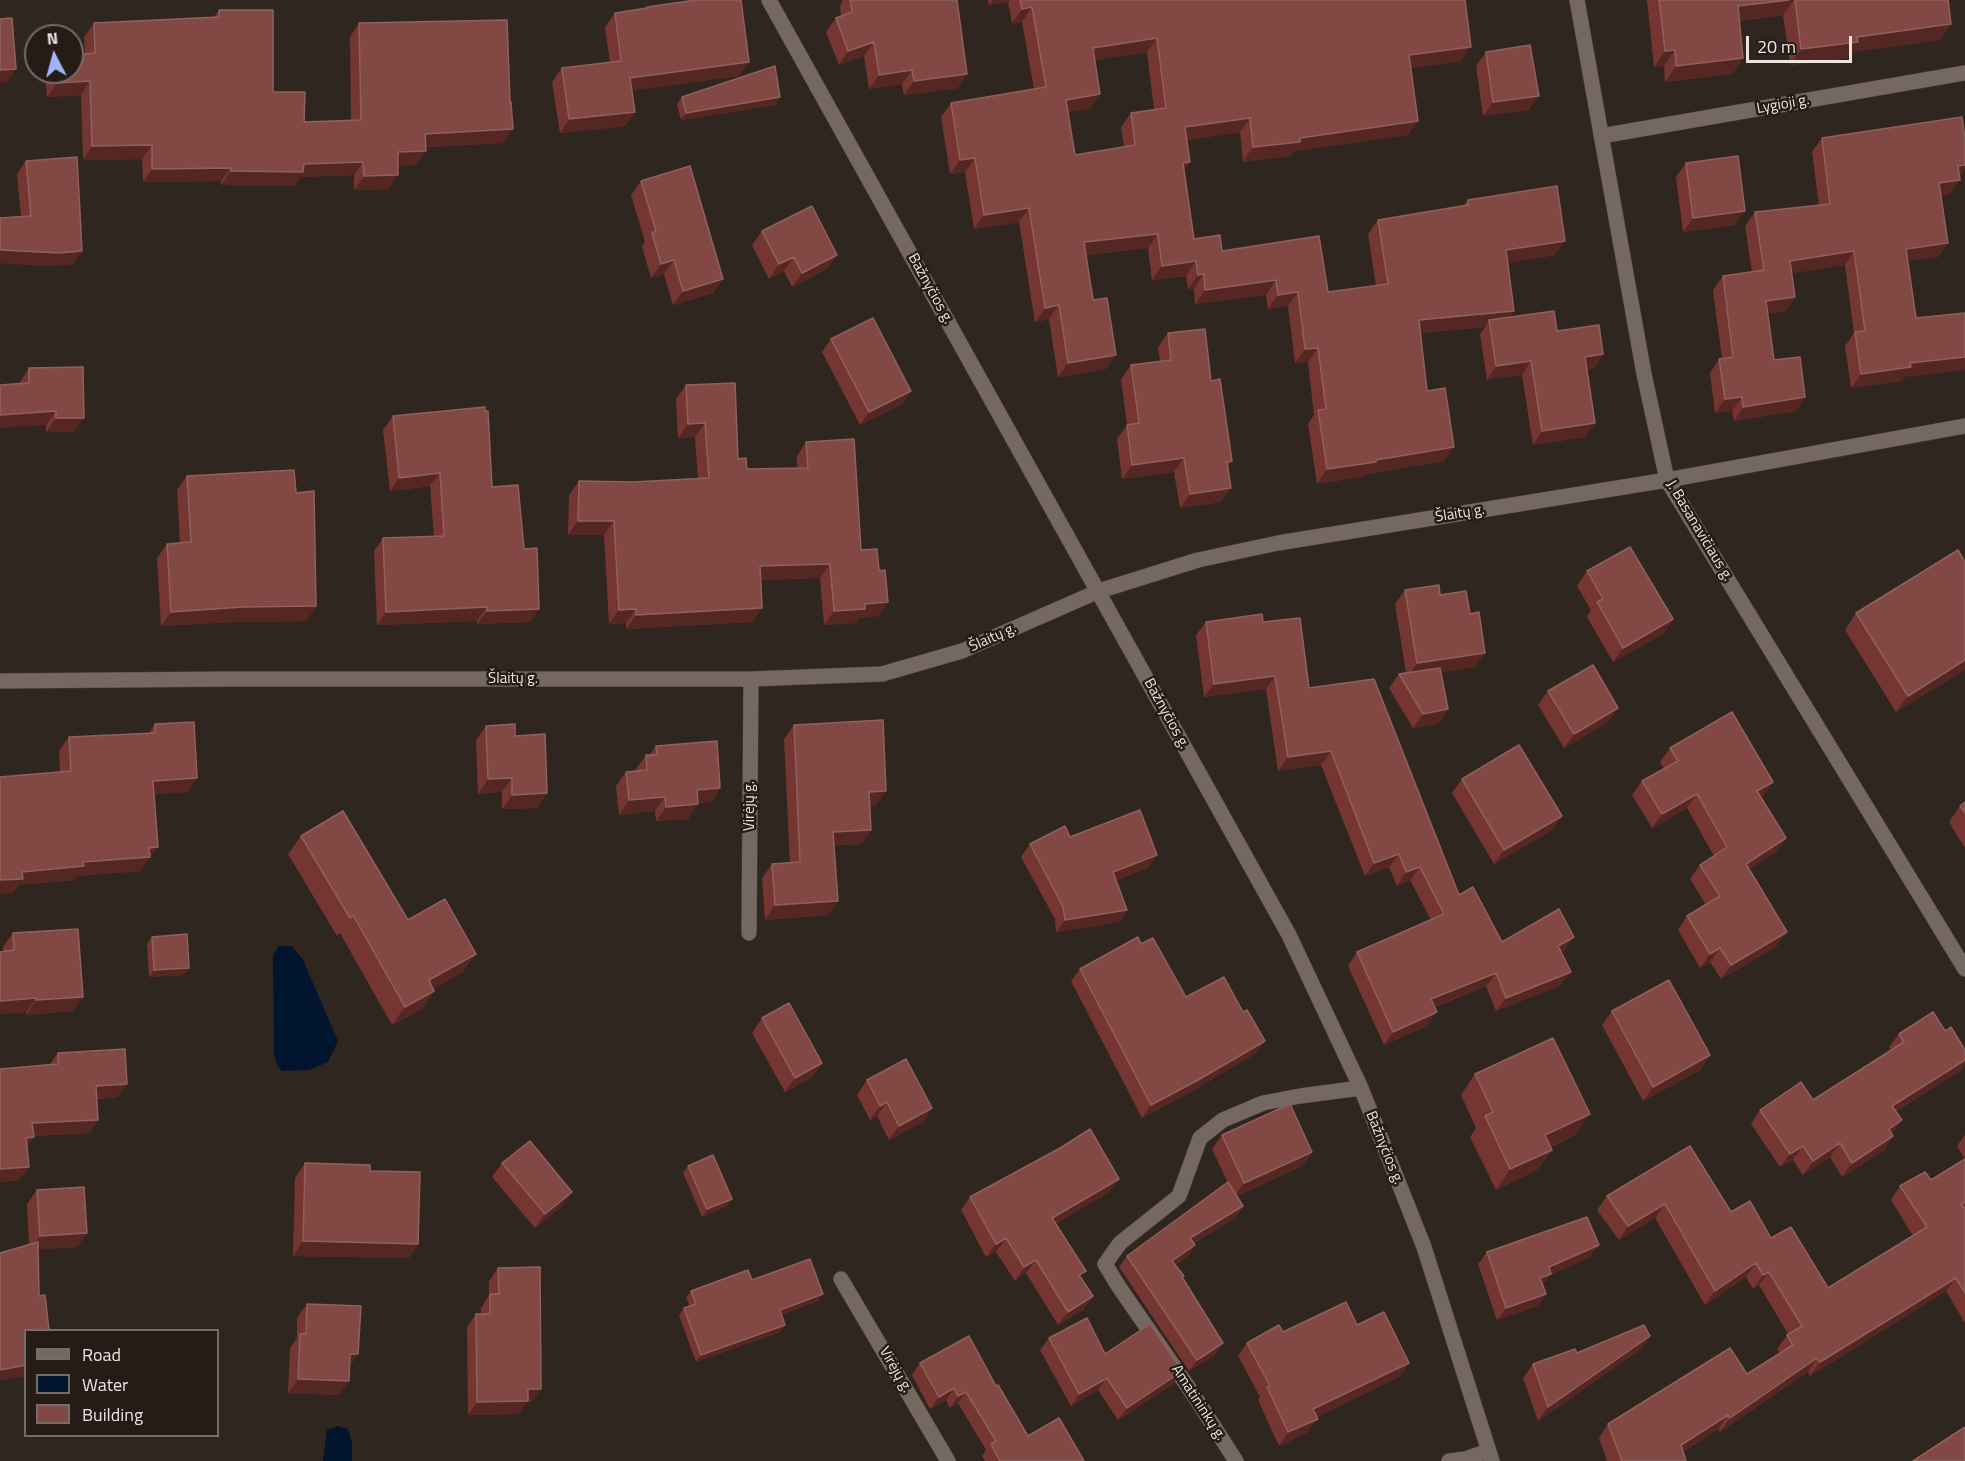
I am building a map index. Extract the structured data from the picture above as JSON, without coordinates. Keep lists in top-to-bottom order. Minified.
{"streets":{"street":["Lygioji g.","Bažnyčios g.","Šlaitų g.","J. Basanavičiaus g.","Virėjų g.","Amatininkų g."]},"crossings":[["Lygioji g.","J. Basanavičiaus g."],["Bažnyčios g.","Šlaitų g."],["Bažnyčios g.","Amatininkų g."],["Šlaitų g.","J. Basanavičiaus g."],["Šlaitų g.","Virėjų g."]],"legend":["Road","Water","Building"],"scale_bar":"20 m","north":"top"}
